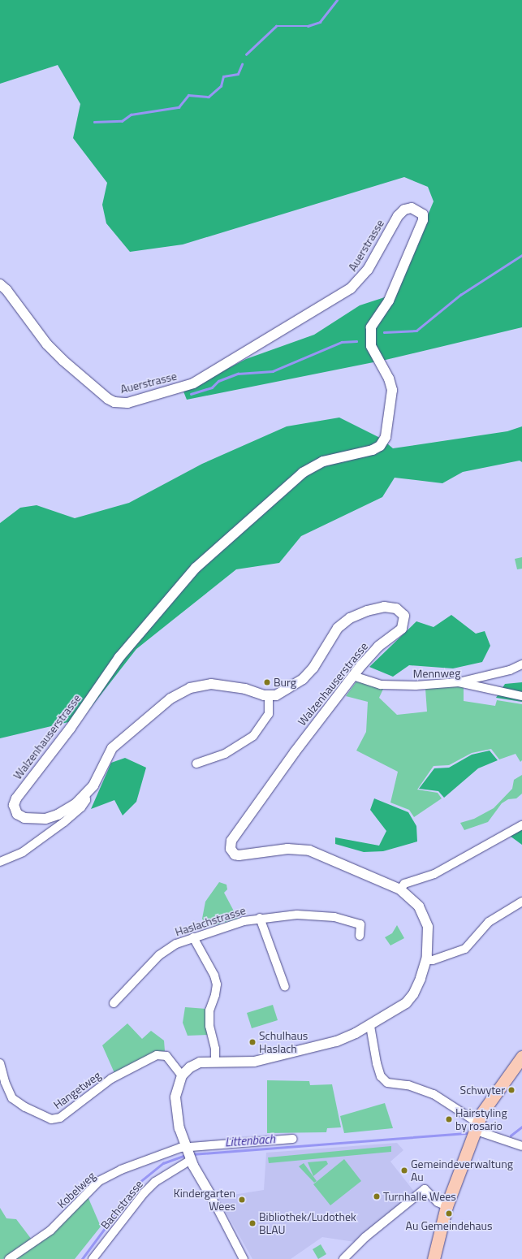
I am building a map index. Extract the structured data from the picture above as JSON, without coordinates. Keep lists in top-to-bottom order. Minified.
{"streets":{"street":["Auerstrasse","Mennweg","Walzenhauserstrasse","Haslachstrasse","Hangetweg","Kobelweg","Bachstrasse"]},"crossings":[["Auerstrasse","Walzenhauserstrasse"],["Mennweg","Walzenhauserstrasse"],["Walzenhauserstrasse","Hangetweg"],["Kobelweg","Bachstrasse"]],"water":["Littenbach"],"places":["Burg","Schulhaus Haslach","Schwyter","Hairstyling by rosario","Gemeindeverwaltung Au","Turnhalle Wees","Kindergarten Wees","Au Gemeindehaus","Bibliothek/Ludothek BLAU"]}
